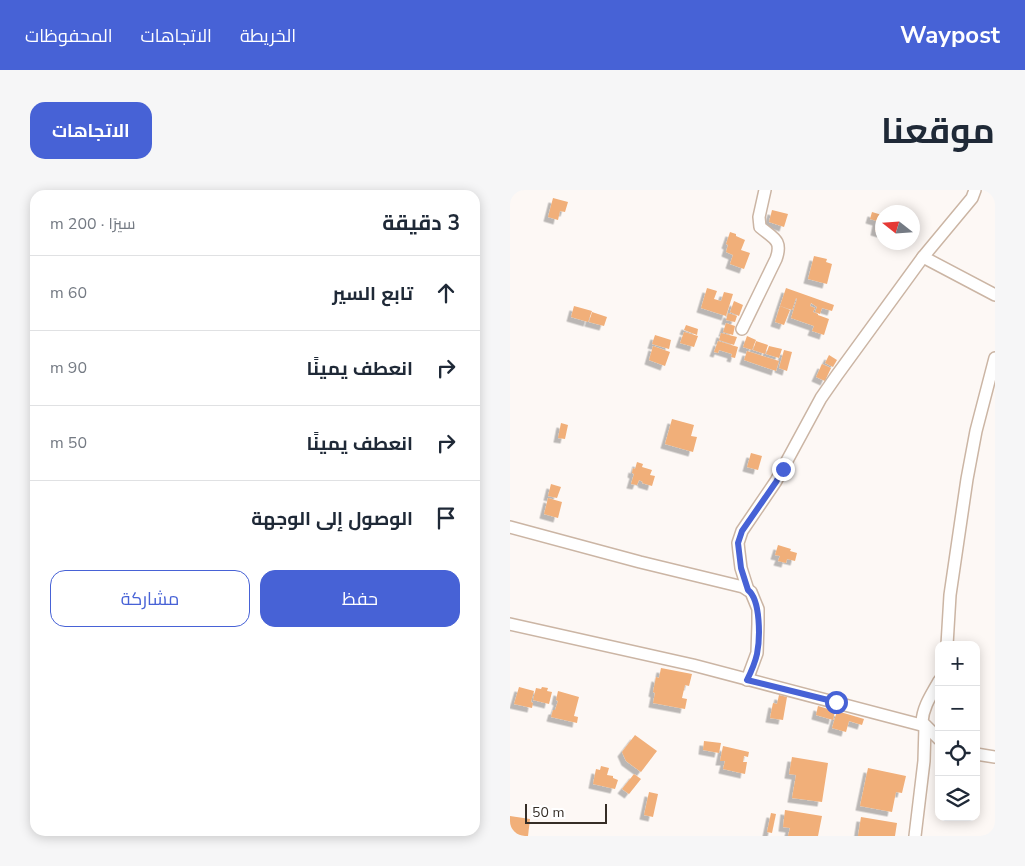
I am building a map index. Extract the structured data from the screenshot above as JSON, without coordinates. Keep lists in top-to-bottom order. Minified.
{"scale_bar":"50 m","north":"left","page":{"header":"Waypost","nav":["الخريطة","الاتجاهات","المحفوظات"],"title":"موقعنا","buttons":["الاتجاهات",["حفظ","مشاركة"]],"heading":["3 دقيقة","سيرًا · 200 m"],"list":[["تابع السير","60 m"],["انعطف يمينًا","90 m"],["انعطف يمينًا","50 m"],"الوصول إلى الوجهة"],"map_buttons":["+","−"],"scale":"50 m"}}
